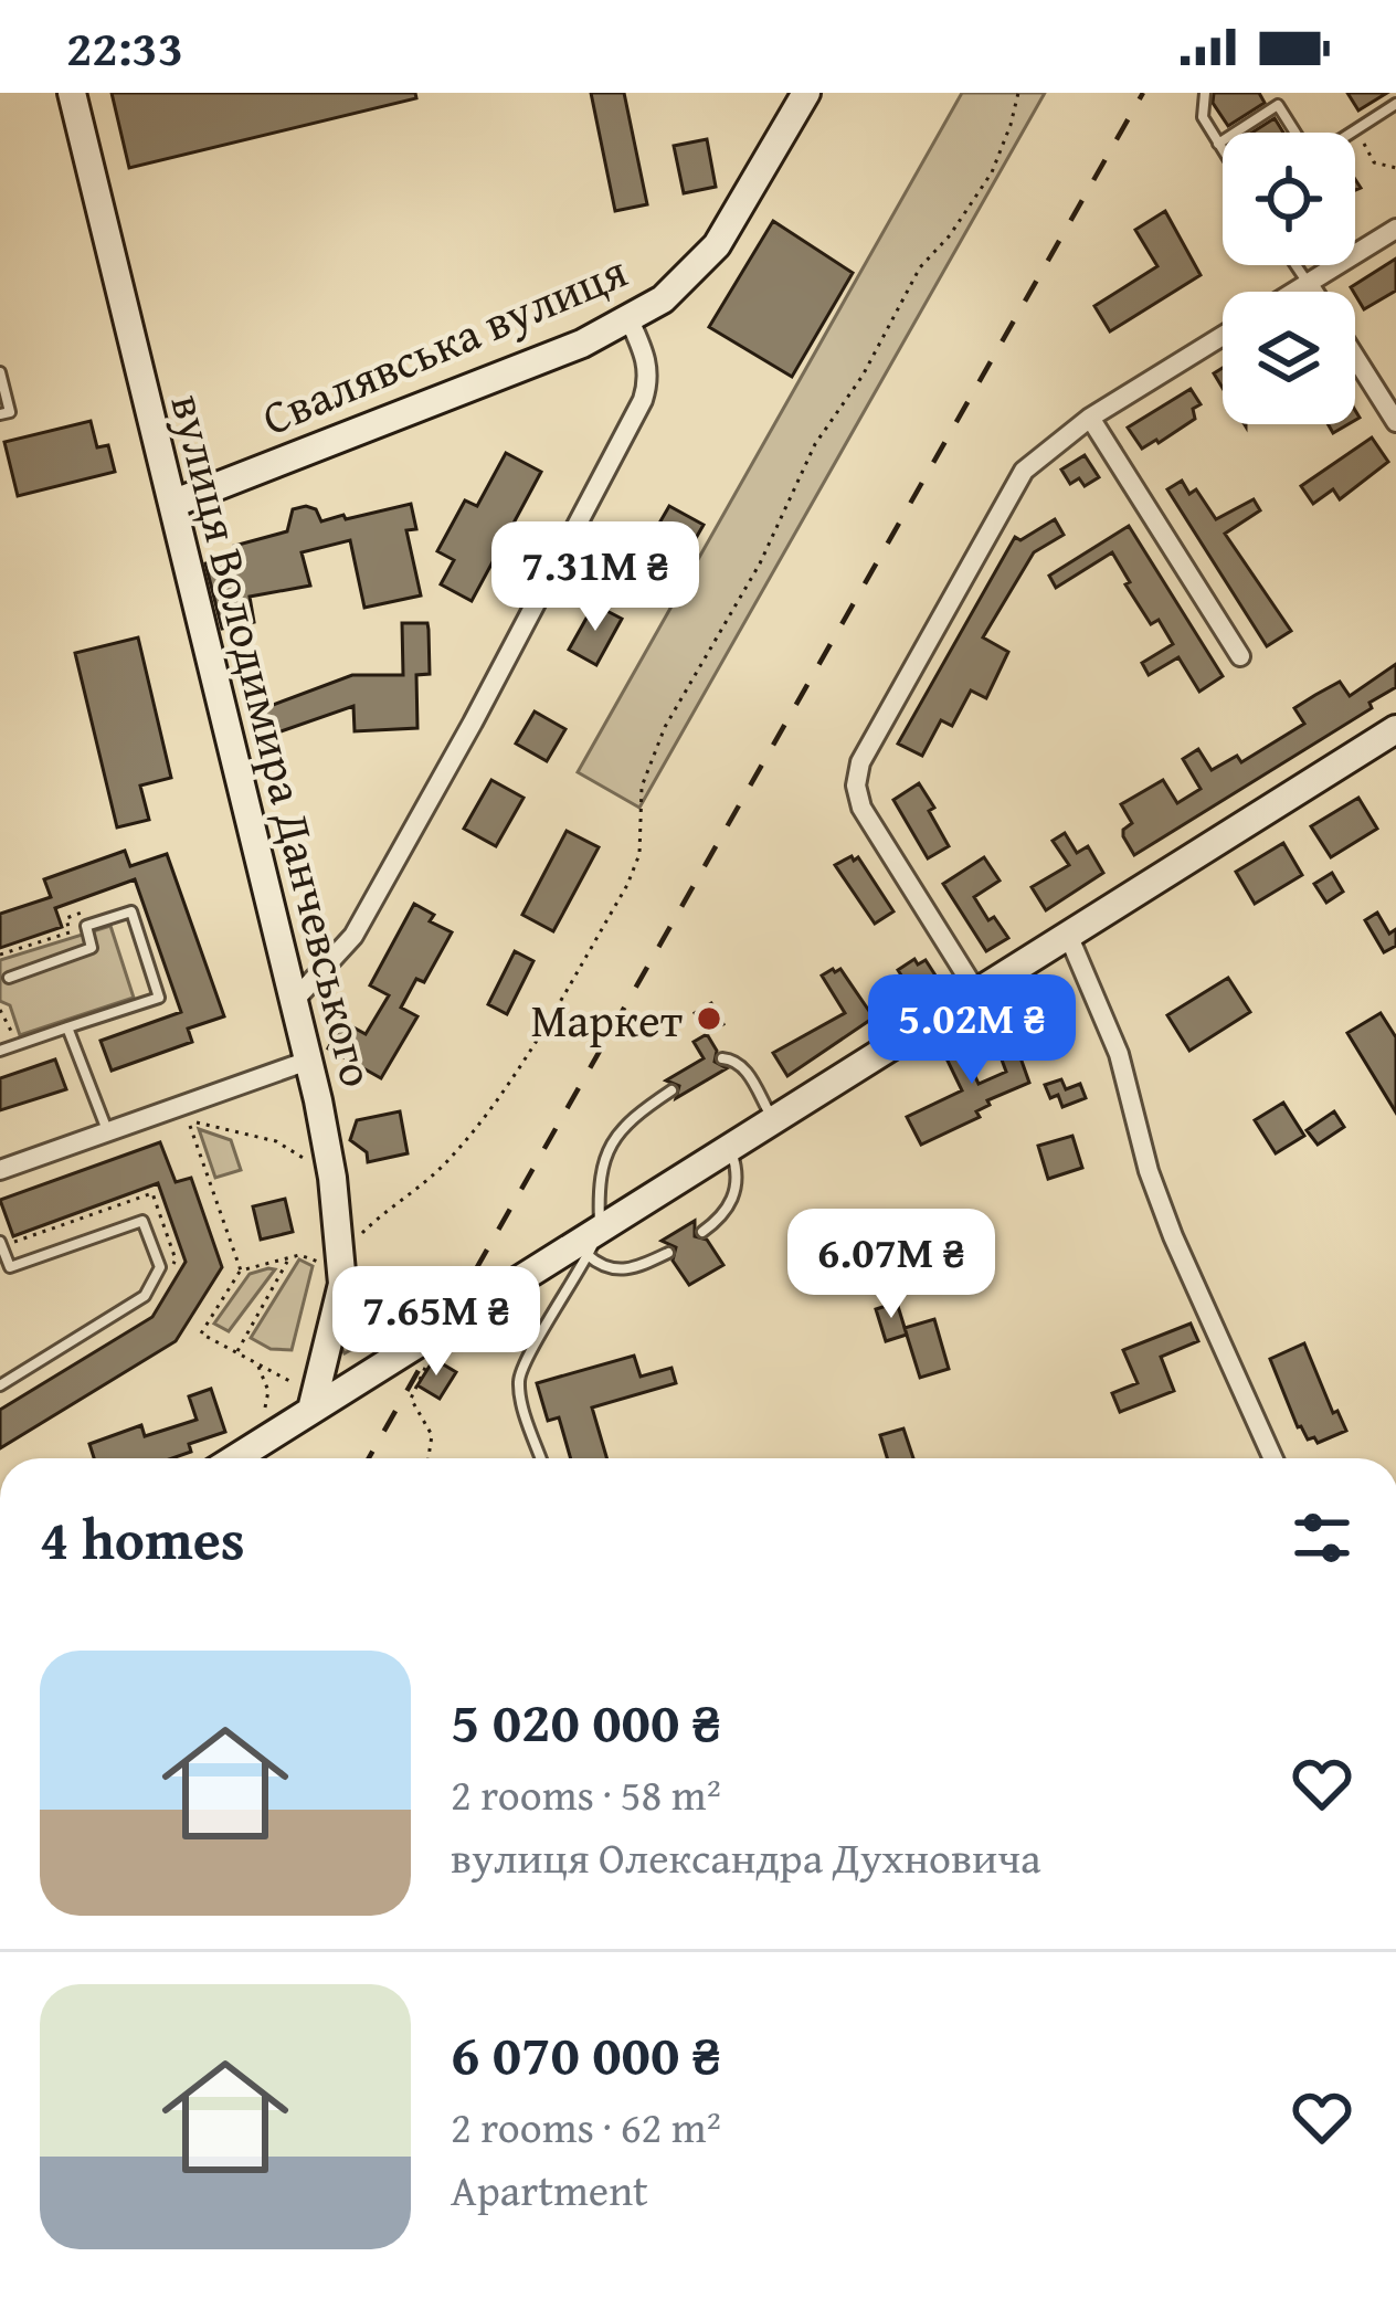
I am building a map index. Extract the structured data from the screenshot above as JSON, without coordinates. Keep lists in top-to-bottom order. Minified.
{"streets":{"street":["Свалявська вулиця","вулиця Володимира Данчевського"]},"crossings":[["Свалявська вулиця","вулиця Володимира Данчевського"]],"places":["Маркет"],"page":{"status":"22:33","price":["7.31M ₴","5.02M ₴","6.07M ₴","7.65M ₴"],"heading":"4 homes","list":[{"name":"5 020 000 ₴","note":"2 rooms · 58 m² · вулиця Олександра Духновича"},{"name":"6 070 000 ₴","note":"2 rooms · 62 m² · Apartment"}]}}
